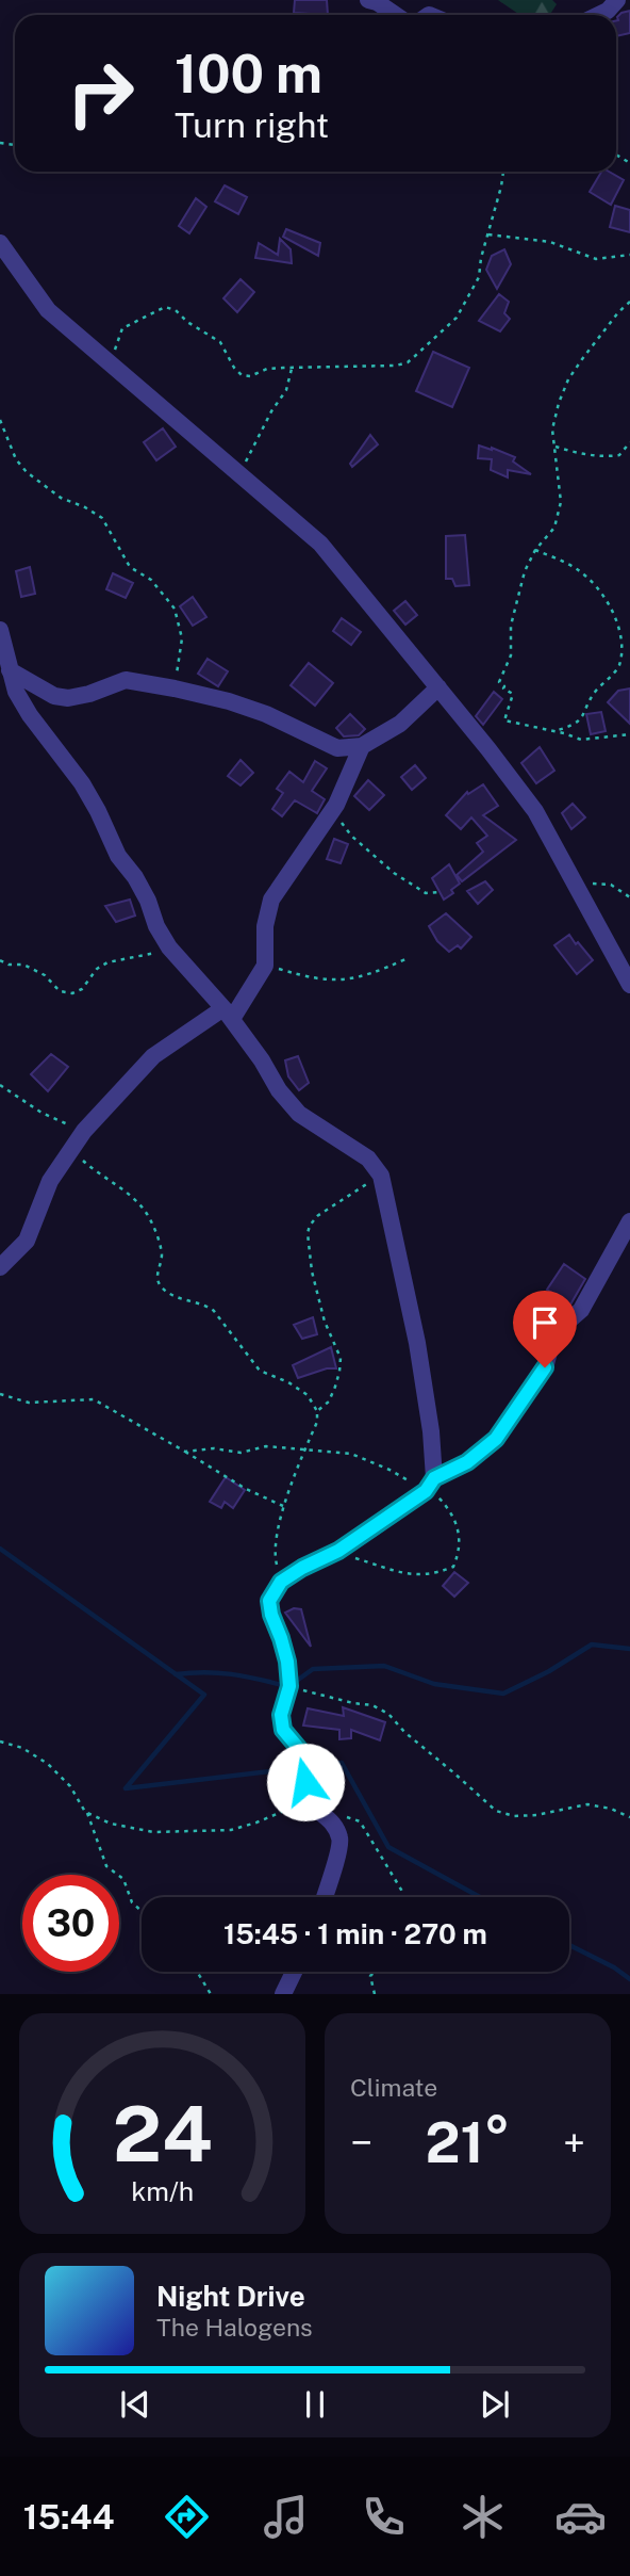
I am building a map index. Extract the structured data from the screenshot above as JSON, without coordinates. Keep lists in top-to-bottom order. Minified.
{"page":{"turn":["100 m","Turn right"],"limit":"30","trip":"15:45 · 1 min · 270 m","tile":"Climate","heat":["−","21°","+"],"song":["Night Drive","The Halogens"],"tabs":"15:44","gauge":["24","km/h"]}}
